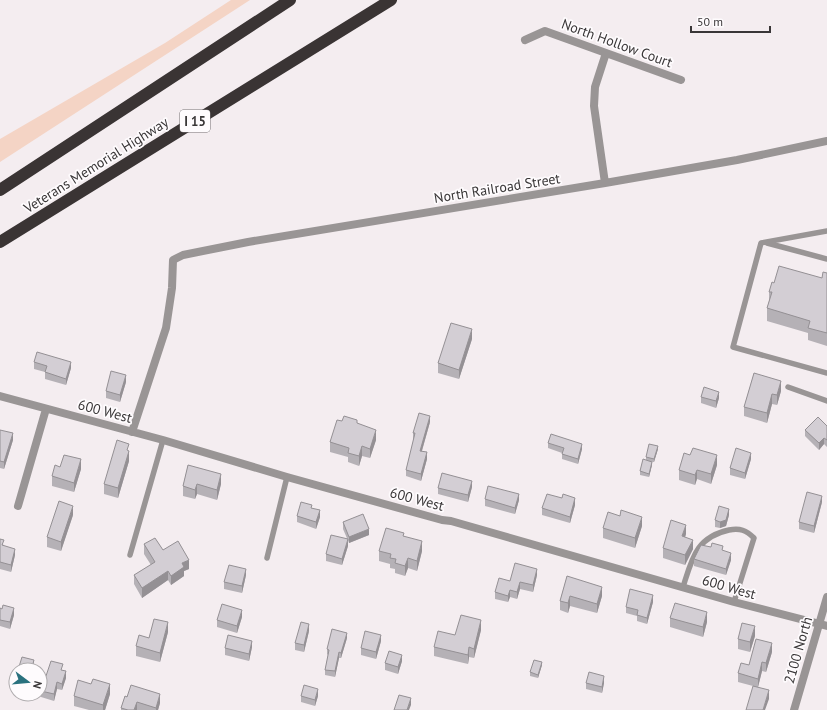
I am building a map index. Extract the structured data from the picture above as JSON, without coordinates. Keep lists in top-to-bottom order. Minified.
{"streets":{"highway":["I 15","Veterans Memorial Highway"],"street":["North Hollow Court","North Railroad Street","600 West","2100 North"]},"crossings":[["North Railroad Street","600 West"],["600 West","2100 North"]],"scale_bar":"50 m","north":"right"}
